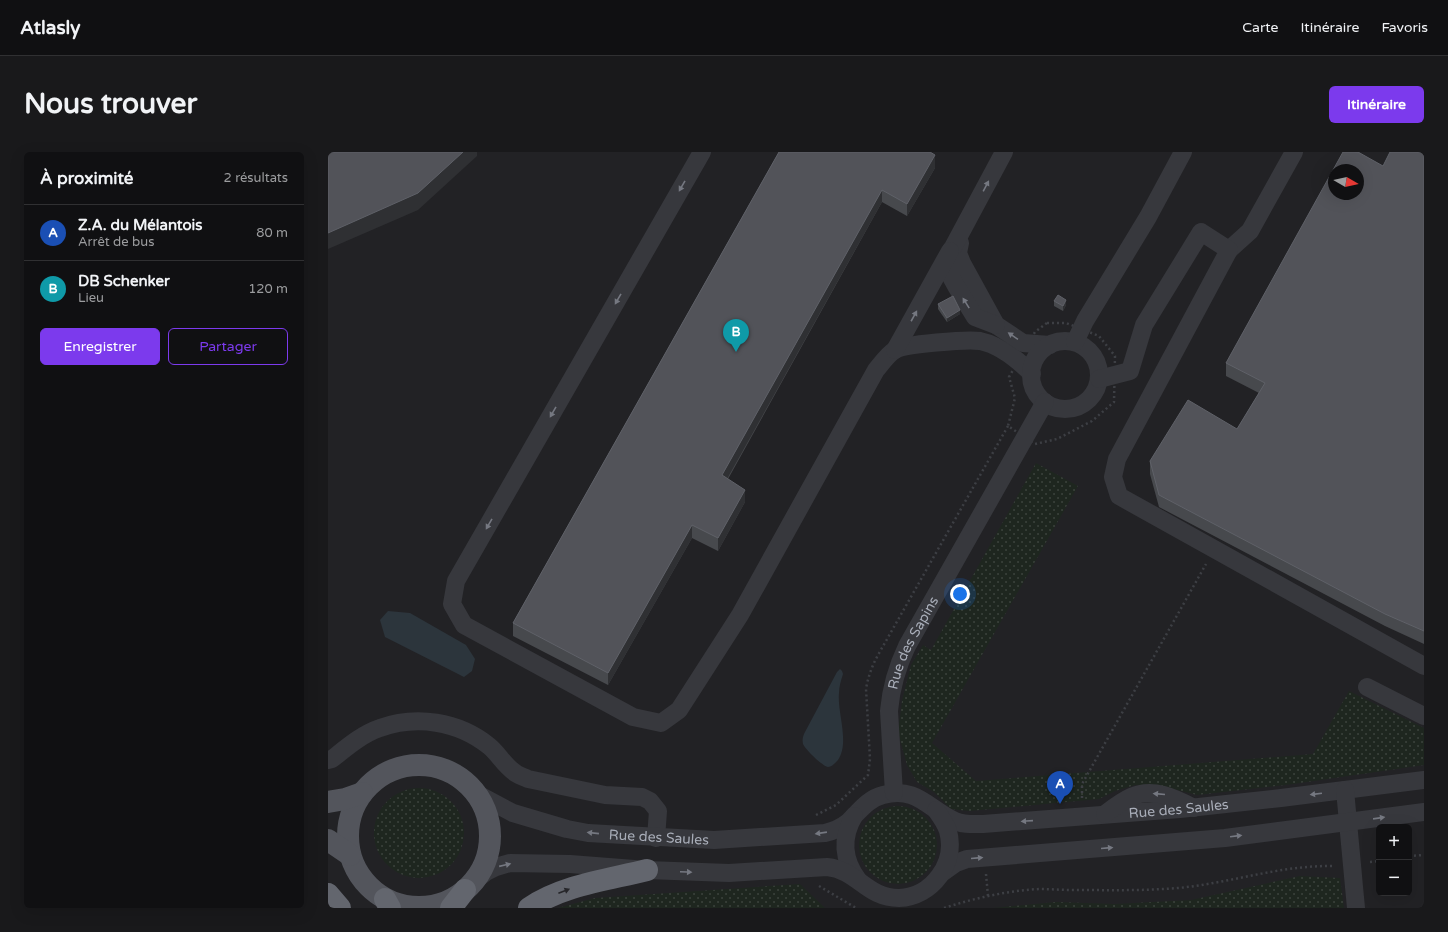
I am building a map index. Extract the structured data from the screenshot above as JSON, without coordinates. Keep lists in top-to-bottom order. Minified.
{"streets":{"street":["Rue des Sapins","Rue des Saules"]},"crossings":[["Rue des Sapins","Rue des Saules"]],"north":"right","page":{"header":"Atlasly","nav":["Carte","Itinéraire","Favoris"],"buttons":["Itinéraire",["Enregistrer","Partager"]],"title":"Nous trouver","heading":["À proximité","2 résultats"],"list":[{"mark":"A","name":"Z.A. du Mélantois","note":"Arrêt de bus","value":"80 m"},{"mark":"B","name":"DB Schenker","note":"Lieu","value":"120 m"}],"pins":["B","A"],"map_buttons":["+","−"]}}
